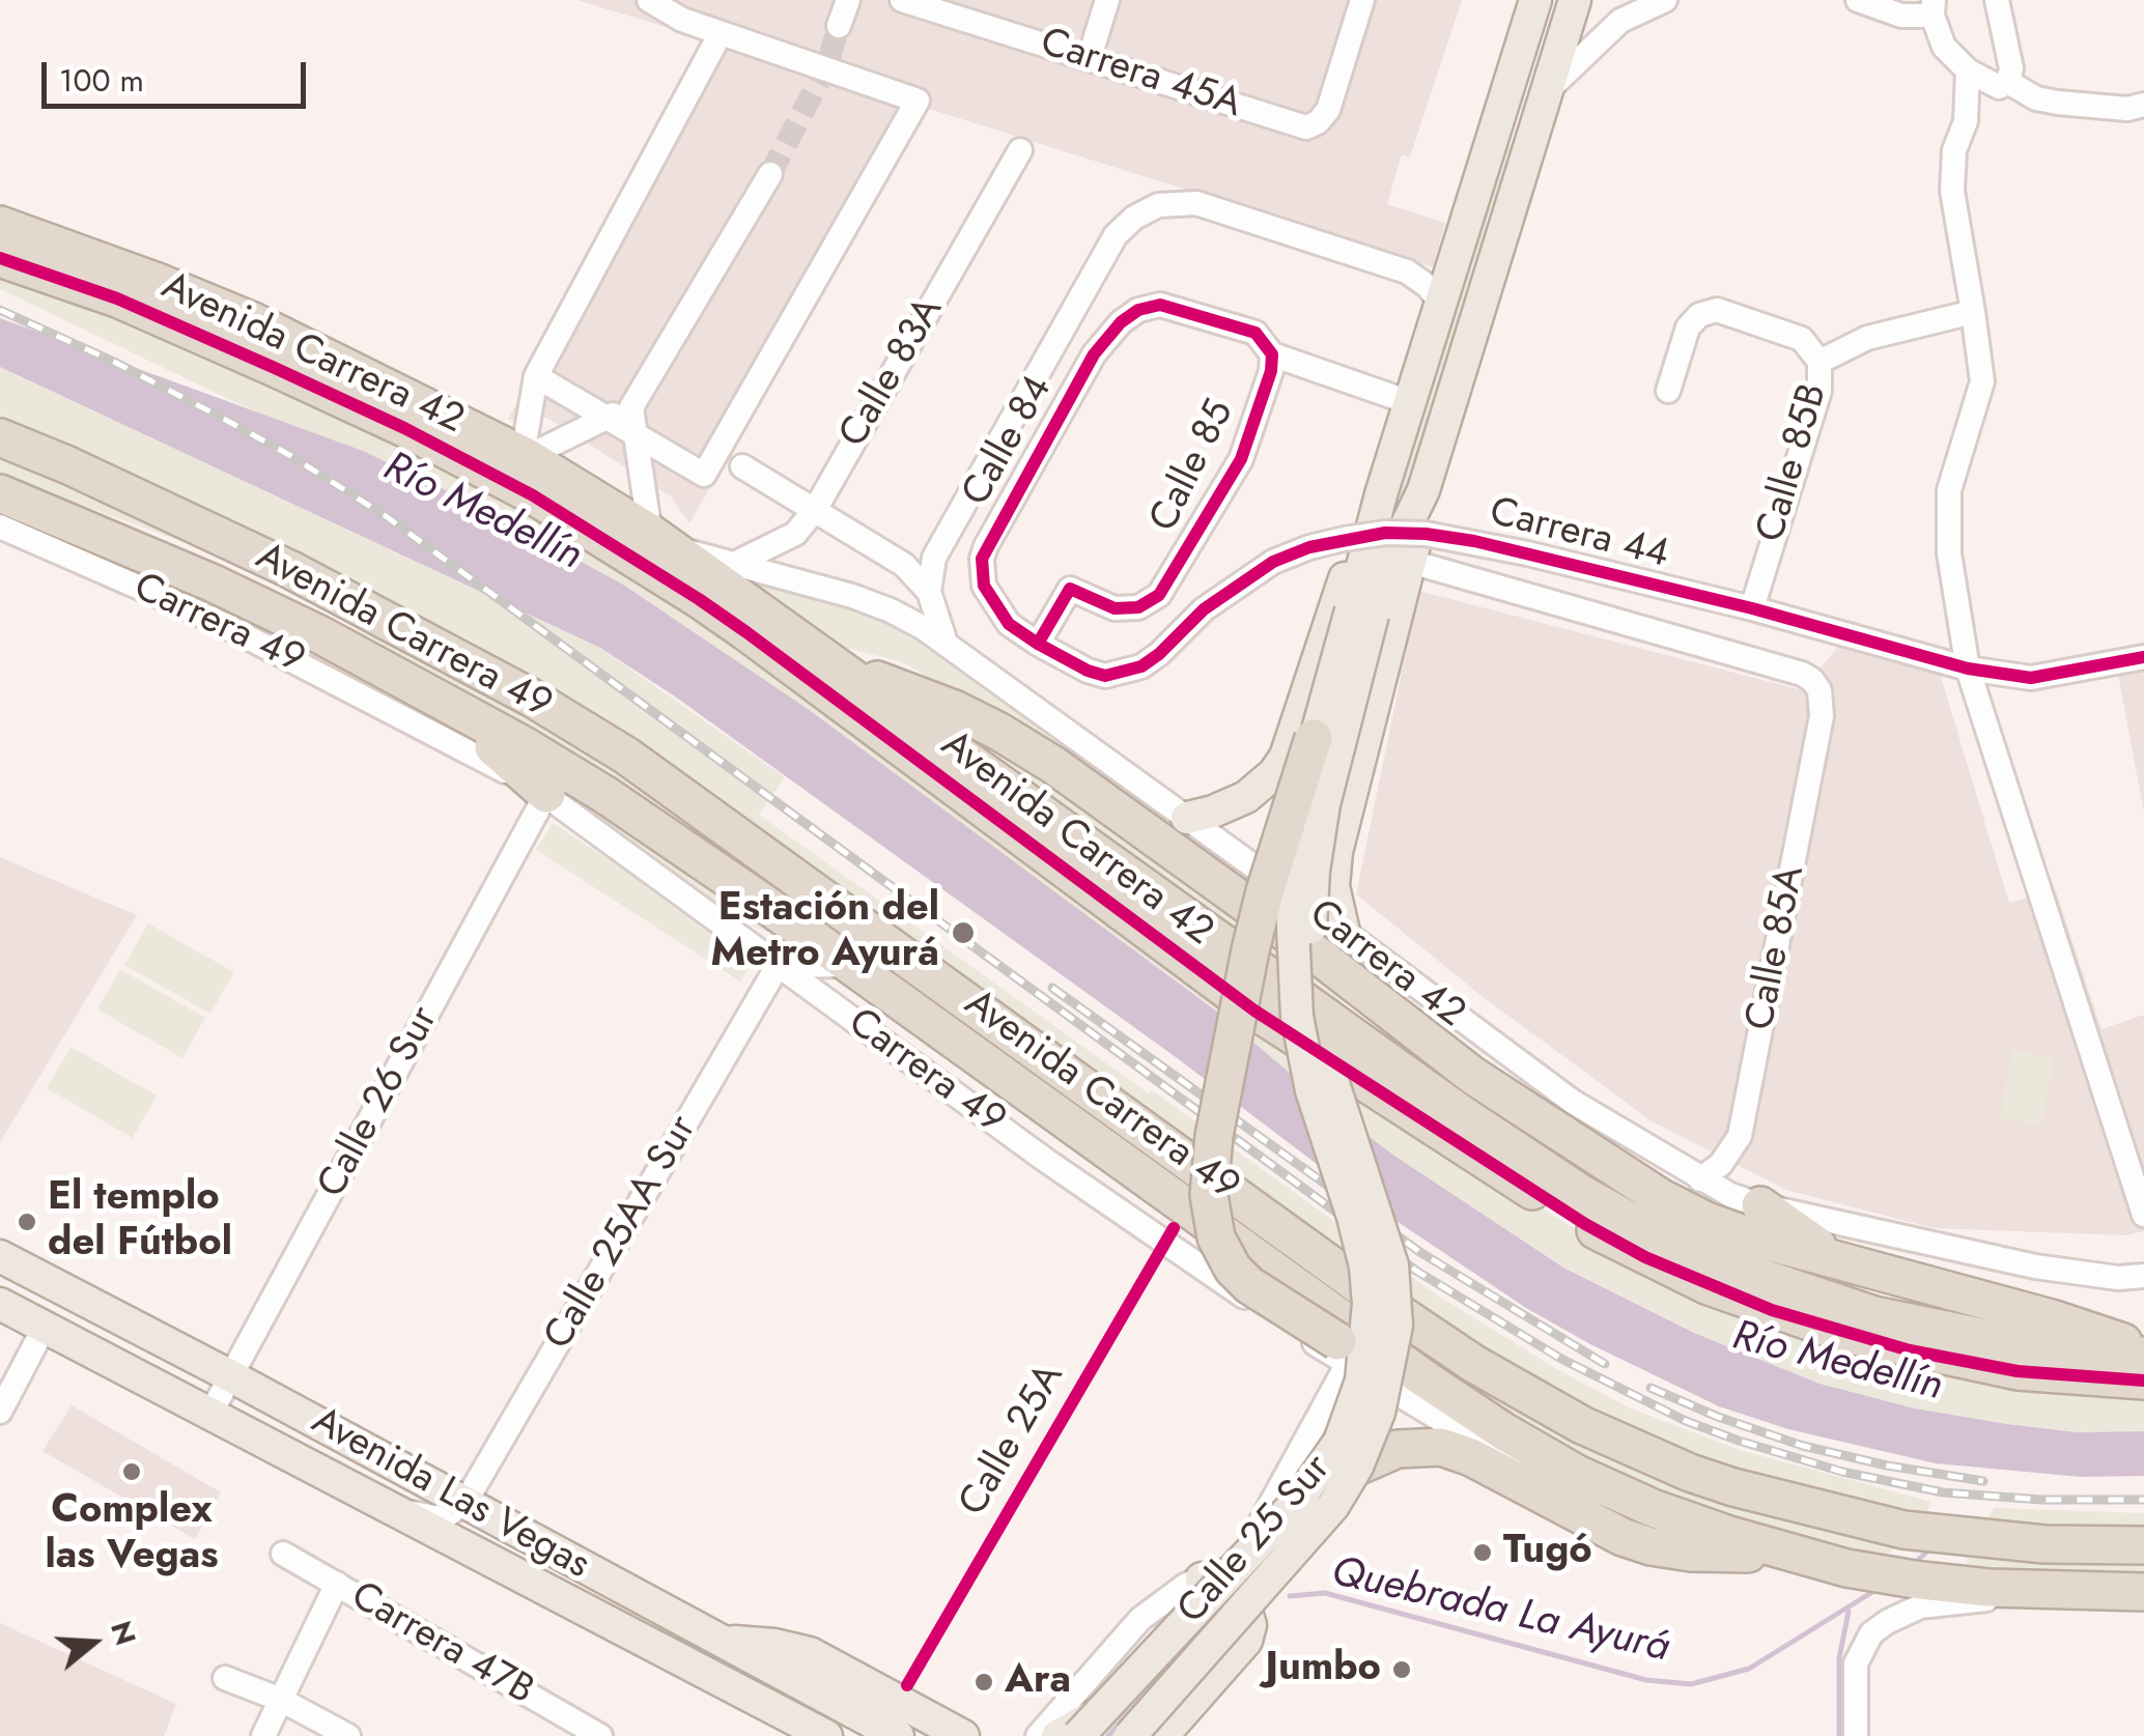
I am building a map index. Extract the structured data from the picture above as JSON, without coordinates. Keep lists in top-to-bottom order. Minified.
{"streets":{"highway":["Avenida Carrera 42","Avenida Carrera 49"],"main road":["Avenida Las Vegas","Calle 25 Sur"],"street":["Carrera 45A","Calle 83A","Calle 84","Calle 85B","Calle 85","Carrera 44","Carrera 49","Calle 85A","Carrera 42","Calle 26 Sur","Calle 25AA Sur","Carrera 47B"],"cycle path":["Calle 25A"]},"crossings":[["Avenida Carrera 42","Carrera 42"],["Calle 83A","Carrera 42"],["Calle 84","Calle 85"],["Calle 84","Carrera 44"],["Calle 85B","Carrera 44"],["Calle 85","Carrera 44"],["Carrera 44","Calle 85A"],["Carrera 49","Calle 26 Sur"],["Carrera 49","Calle 25AA Sur"],["Carrera 49","Calle 25 Sur"],["Calle 85A","Carrera 42"],["Calle 26 Sur","Avenida Las Vegas"],["Calle 25AA Sur","Avenida Las Vegas"]],"water":["Río Medellín","Quebrada La Ayurá"],"places":["Estación del Metro Ayurá","El templo del Fútbol","Complex las Vegas","Tugó","Jumbo","Ara"],"scale_bar":"100 m","north":"right"}
